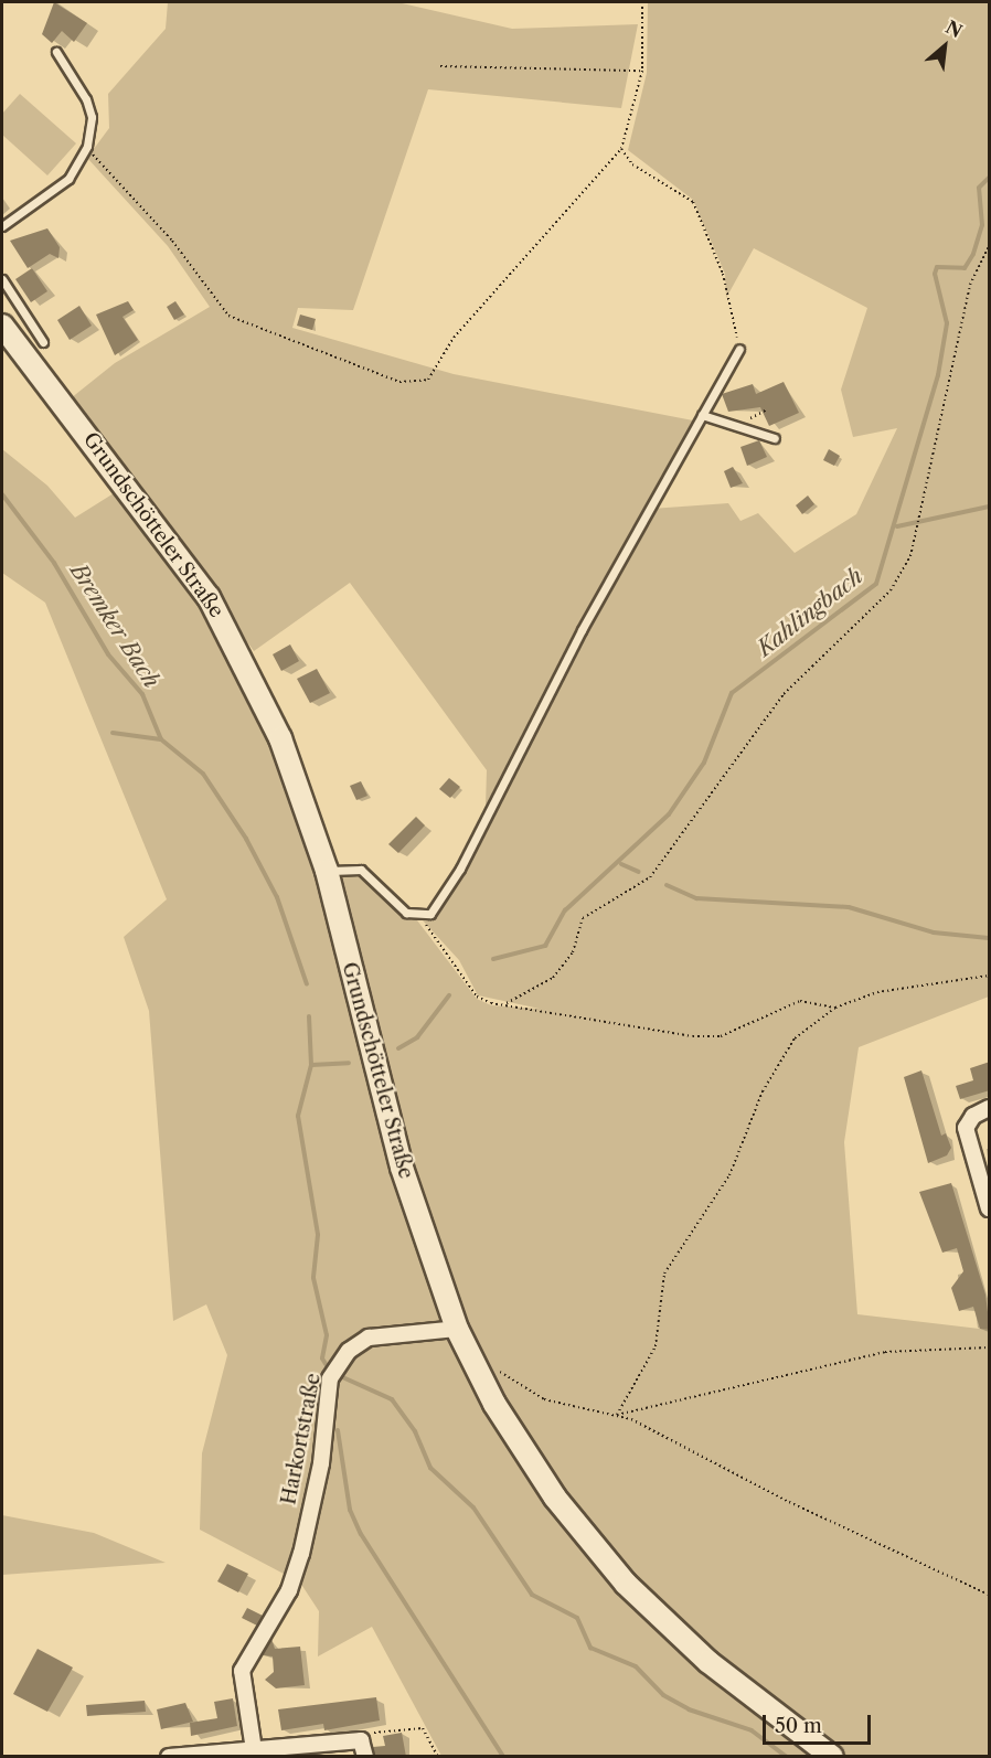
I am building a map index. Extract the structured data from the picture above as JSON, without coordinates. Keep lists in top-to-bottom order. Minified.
{"streets":{"main road":["Grundschötteler Straße"],"street":["Harkortstraße"]},"crossings":[["Grundschötteler Straße","Harkortstraße"]],"water":["Kahlingbach","Bremker Bach"],"scale_bar":"50 m","north":"top right"}
